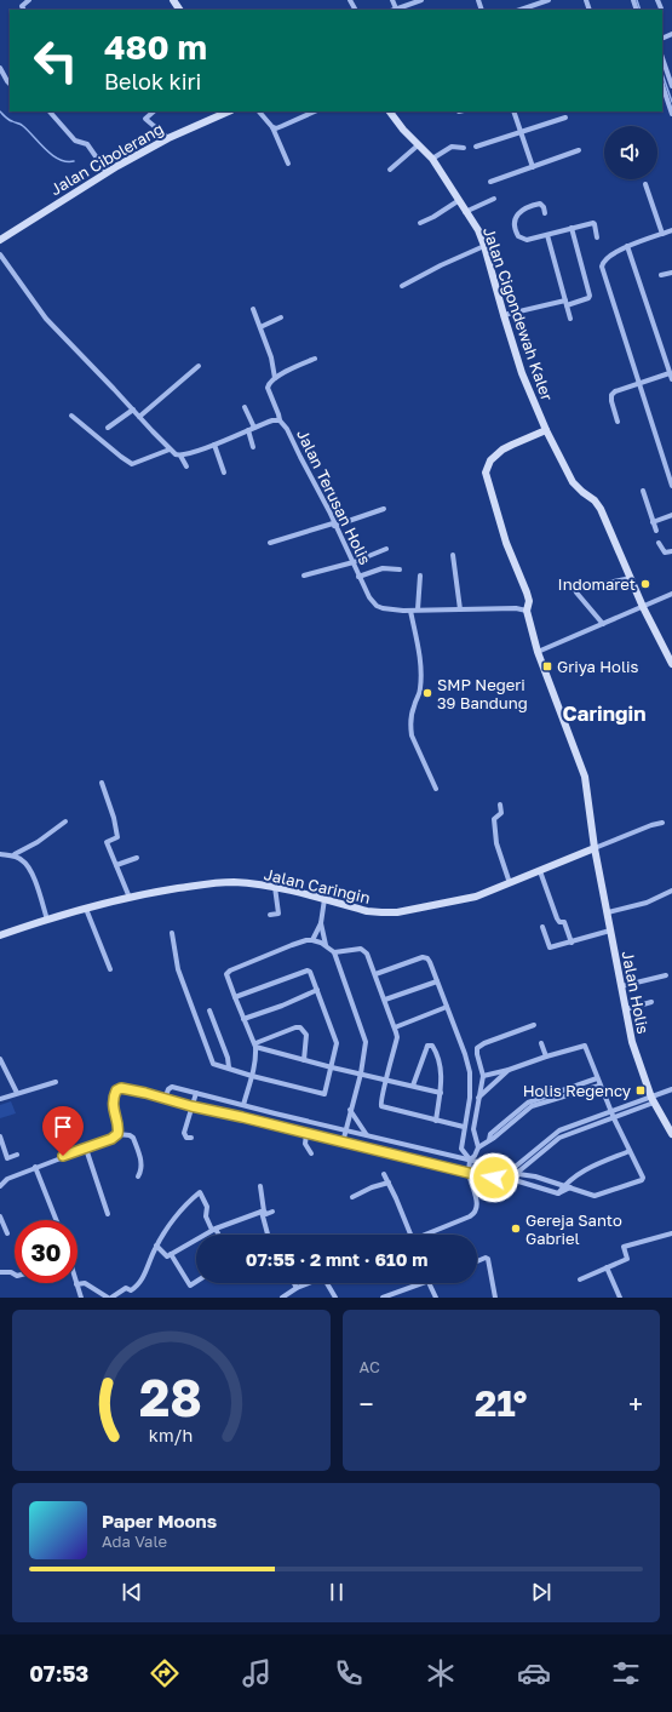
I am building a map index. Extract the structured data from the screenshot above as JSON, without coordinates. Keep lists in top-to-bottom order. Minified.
{"streets":{"main road":["Jalan Cibolerang","Jalan Cigondewah Kaler","Jalan Caringin","Jalan Holis"],"street":["Jalan Terusan Holis"]},"crossings":[["Jalan Cigondewah Kaler","Jalan Holis"],["Jalan Terusan Holis","Jalan Holis"],["Jalan Caringin","Jalan Holis"]],"districts":["Caringin"],"places":{"other":["Indomaret","SMP Negeri 39 Bandung","Gereja Santo Gabriel"],"transit":["Griya Holis","Holis Regency"]},"page":{"turn":["480 m","Belok kiri"],"limit":"30","trip":"07:55 · 2 mnt · 610 m","tile":"AC","heat":["−","21°","+"],"song":["Paper Moons","Ada Vale"],"tabs":"07:53","gauge":["28","km/h"]}}
